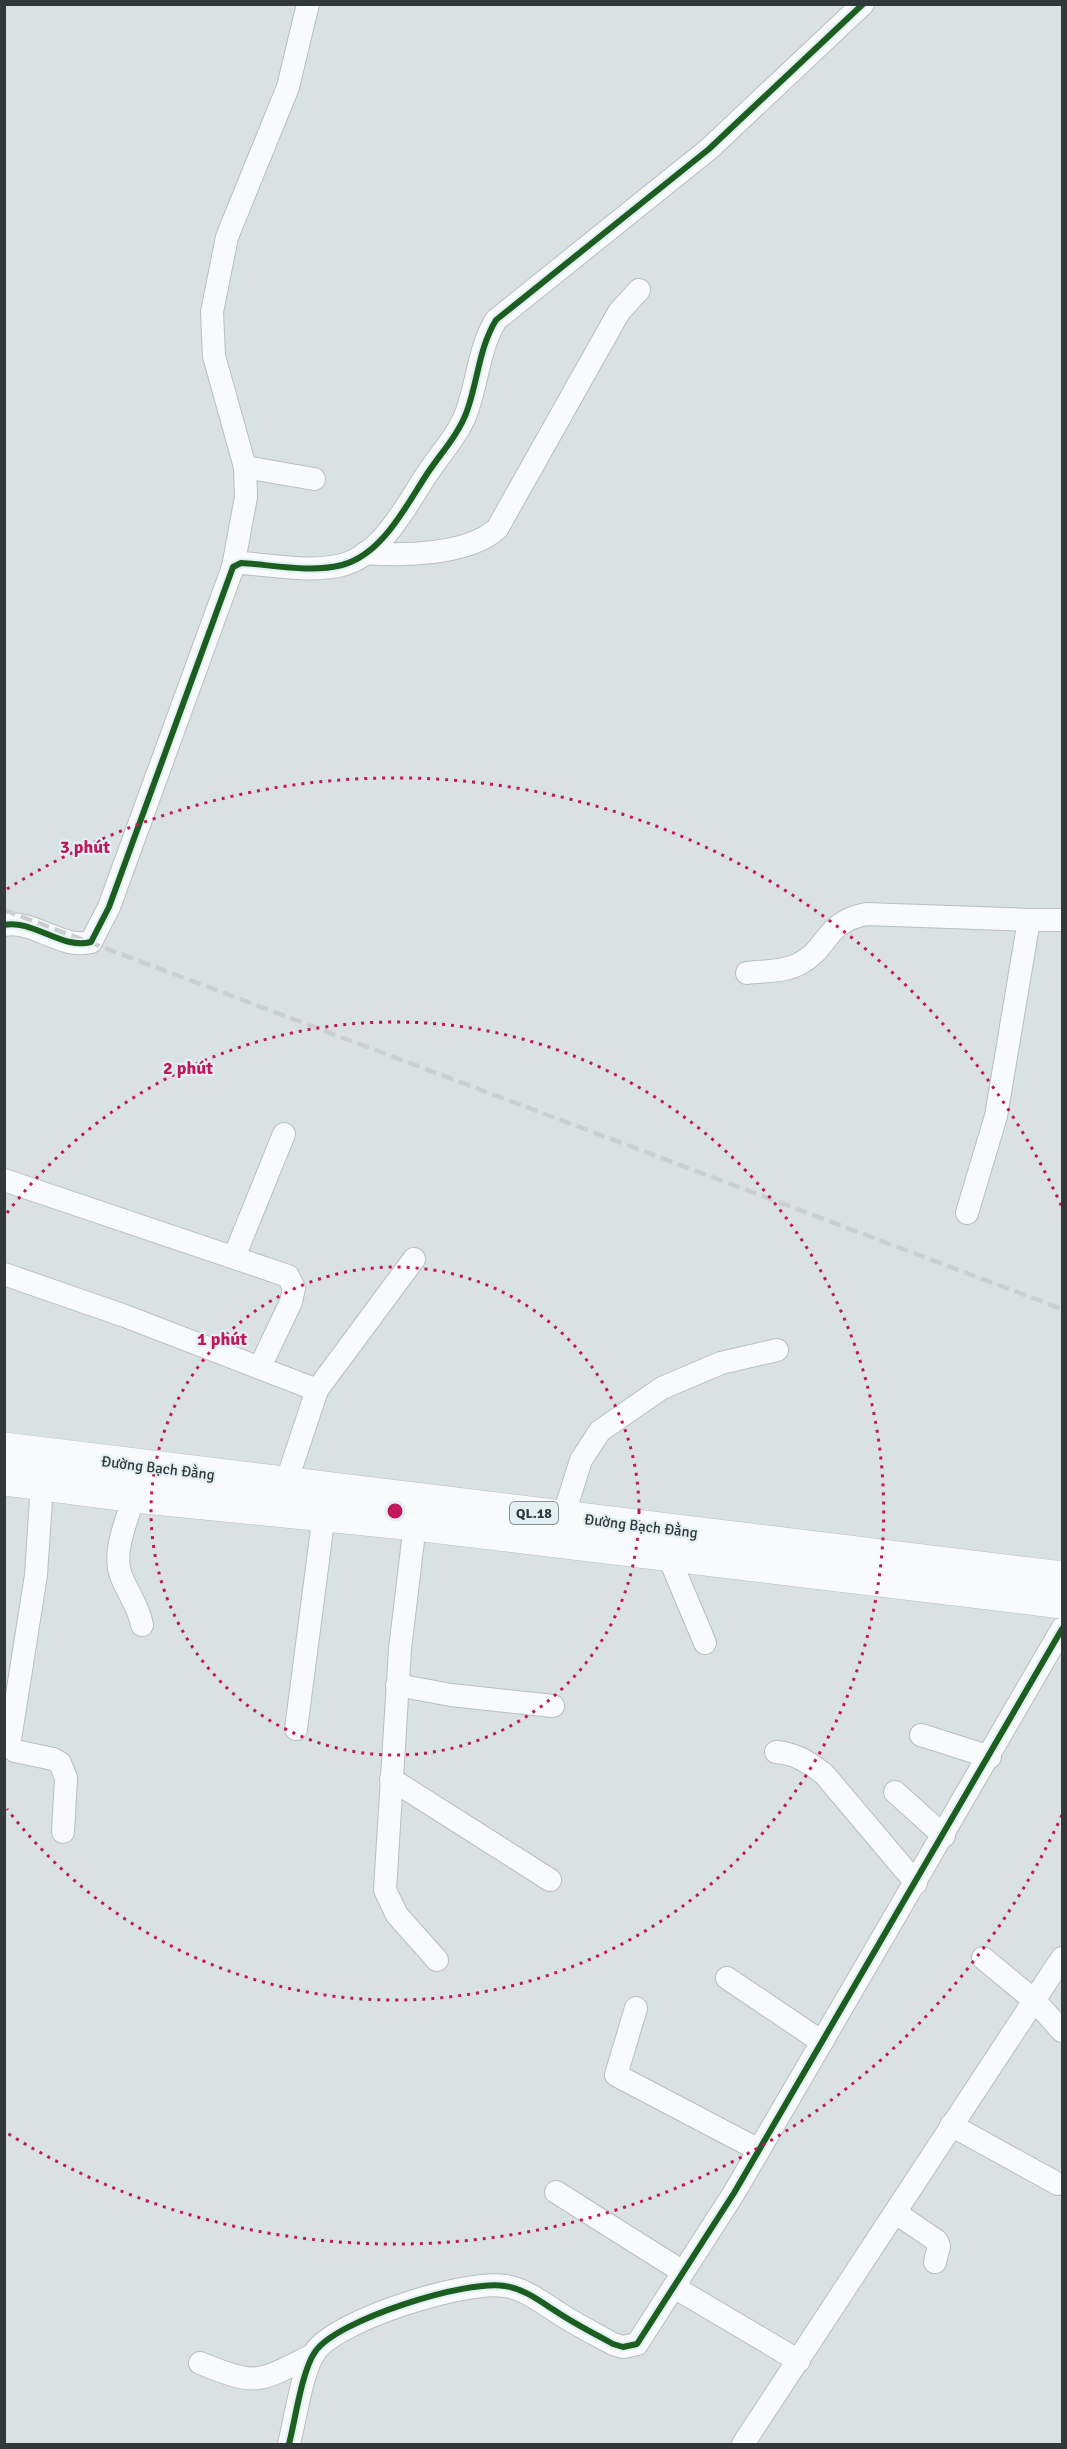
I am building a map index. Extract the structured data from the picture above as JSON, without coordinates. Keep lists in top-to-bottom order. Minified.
{"streets":{"highway":["Đường Bạch Đằng","QL.18"]},"rings":["3 phút","2 phút","1 phút"]}
